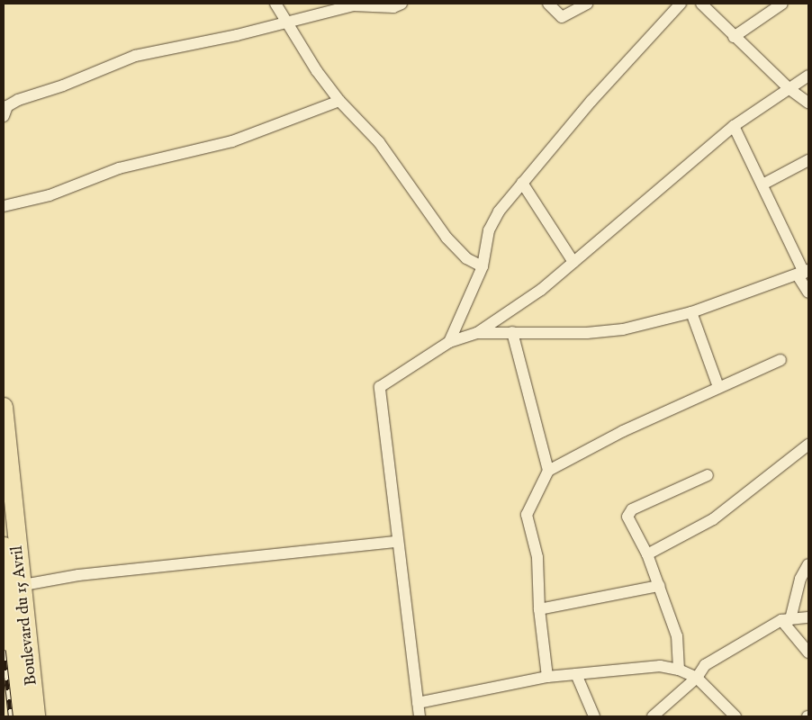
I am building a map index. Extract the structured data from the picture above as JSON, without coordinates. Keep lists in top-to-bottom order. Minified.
{"streets":{"highway":["Boulevard du 15 Avril"]}}
